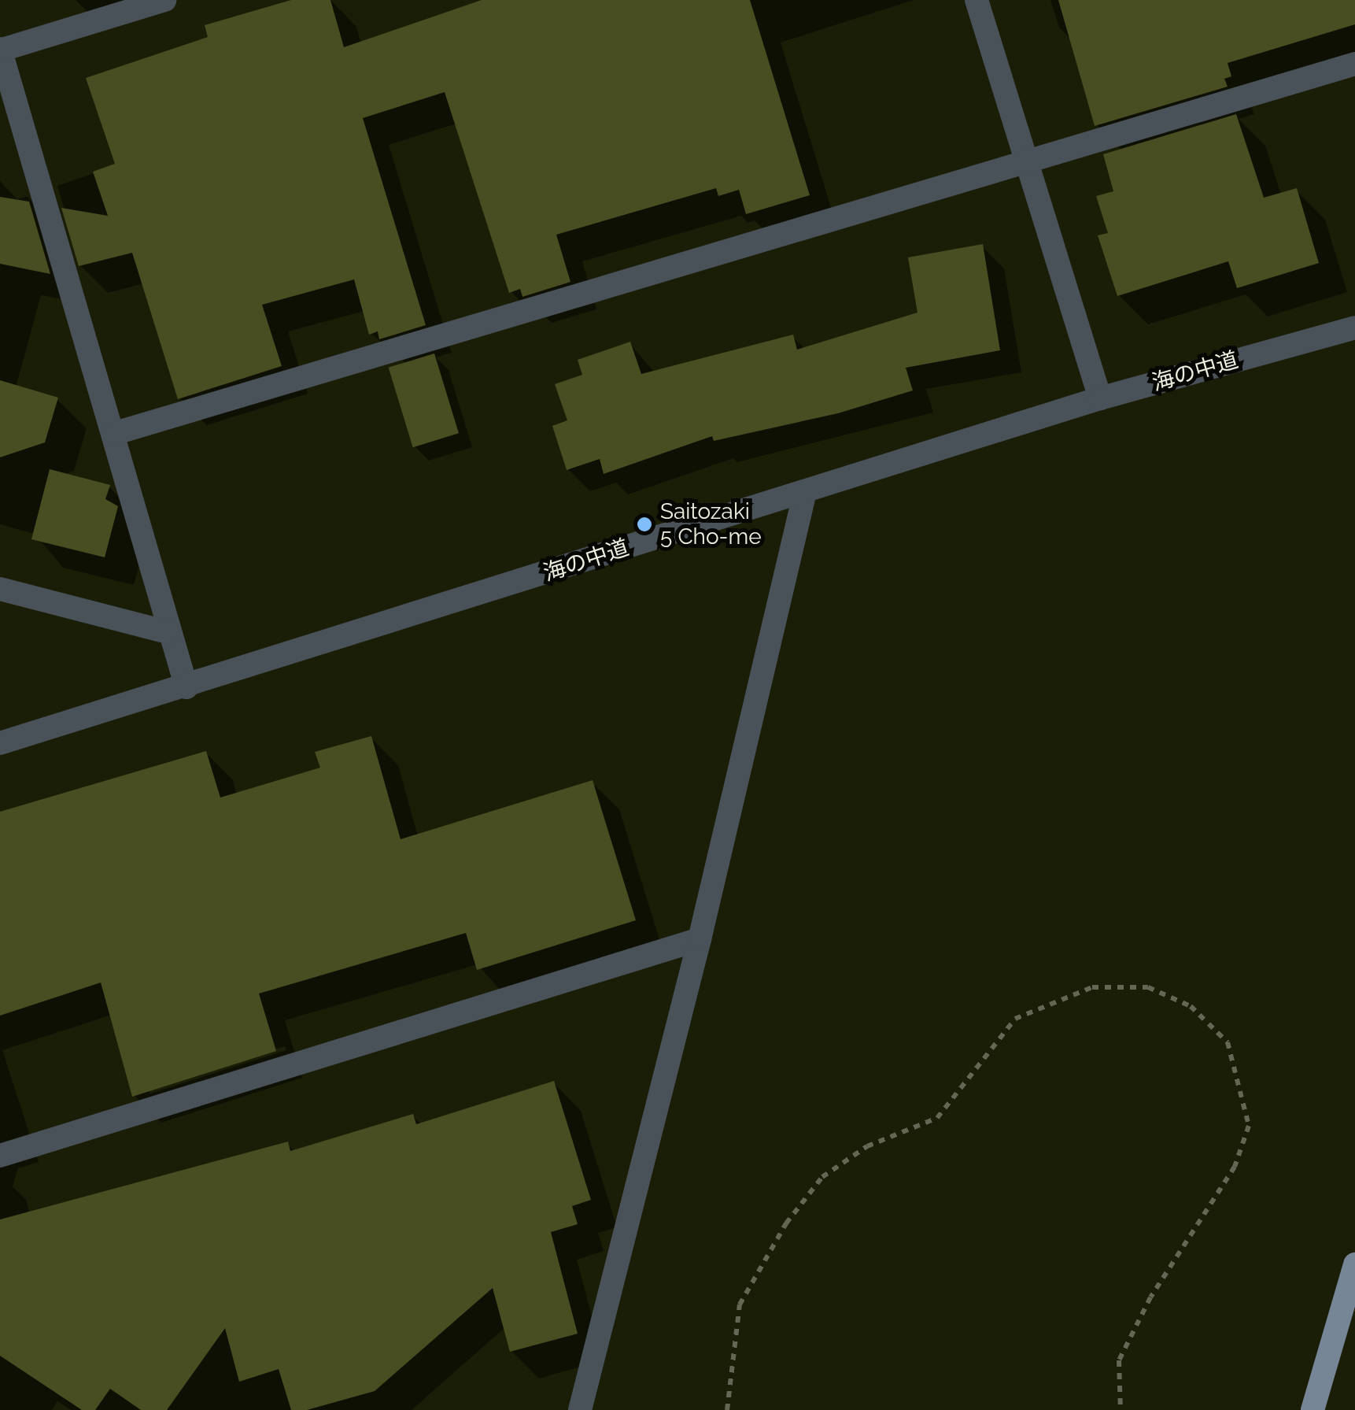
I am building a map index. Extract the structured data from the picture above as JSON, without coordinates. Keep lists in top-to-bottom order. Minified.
{"streets":{"street":["海の中道"]},"places":["Saitozaki 5 Cho-me"]}
